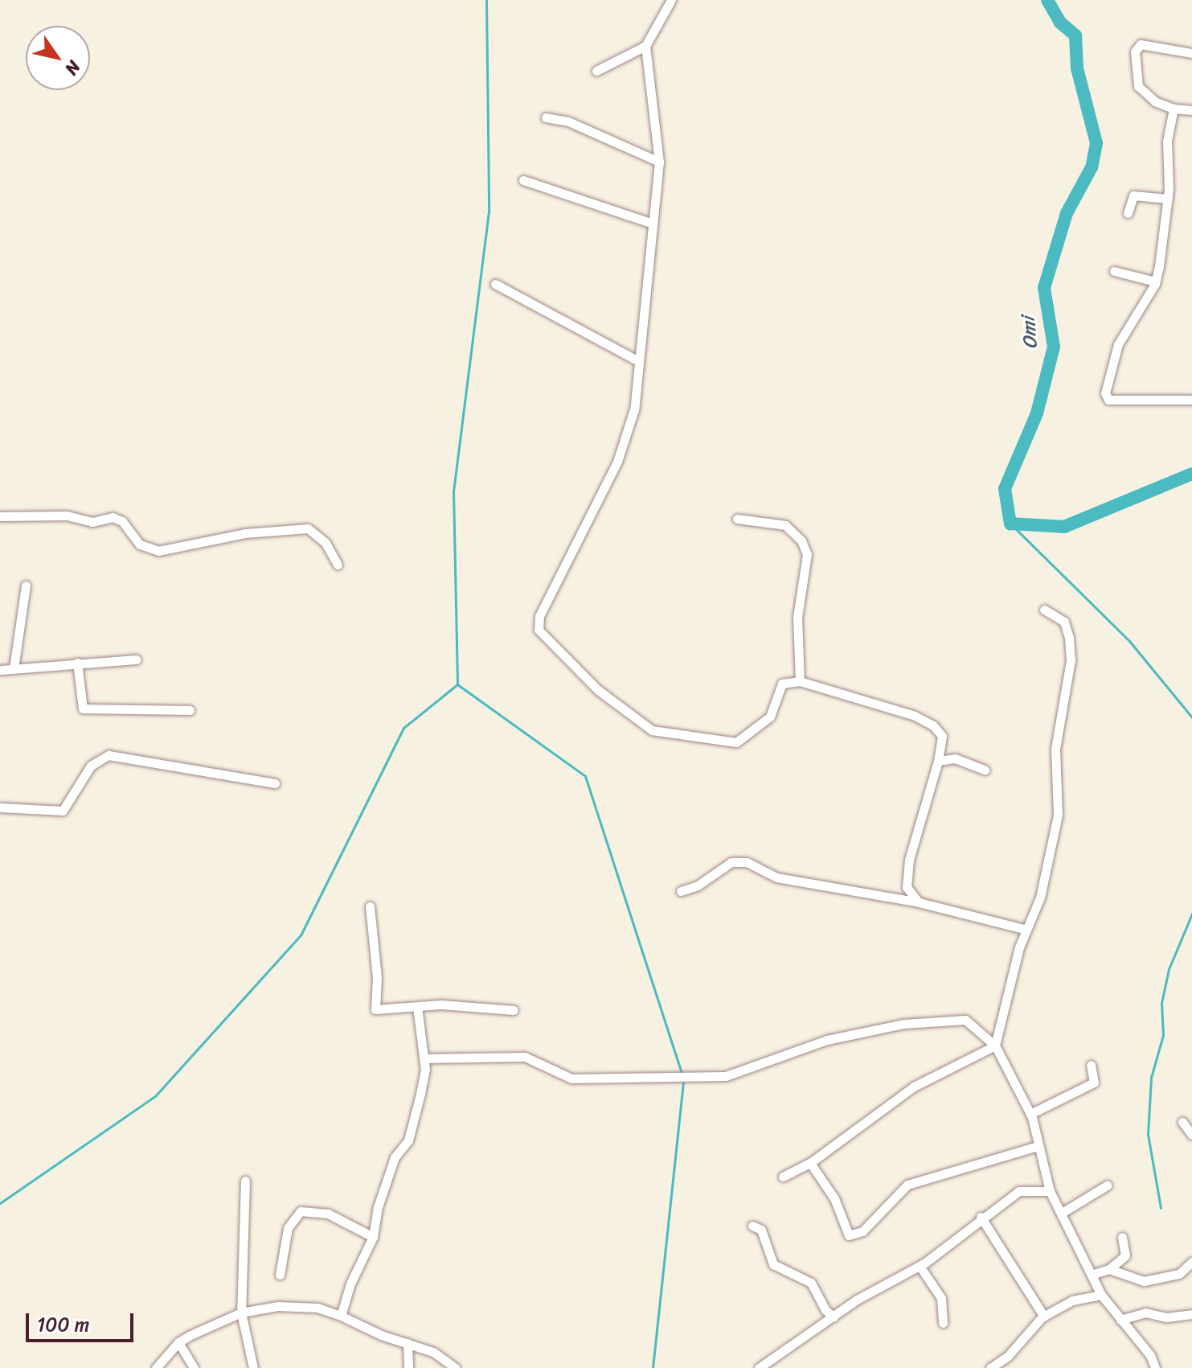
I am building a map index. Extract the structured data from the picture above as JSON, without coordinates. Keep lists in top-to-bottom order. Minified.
{"water":["Omi"],"scale_bar":"100 m","north":"bottom right"}
